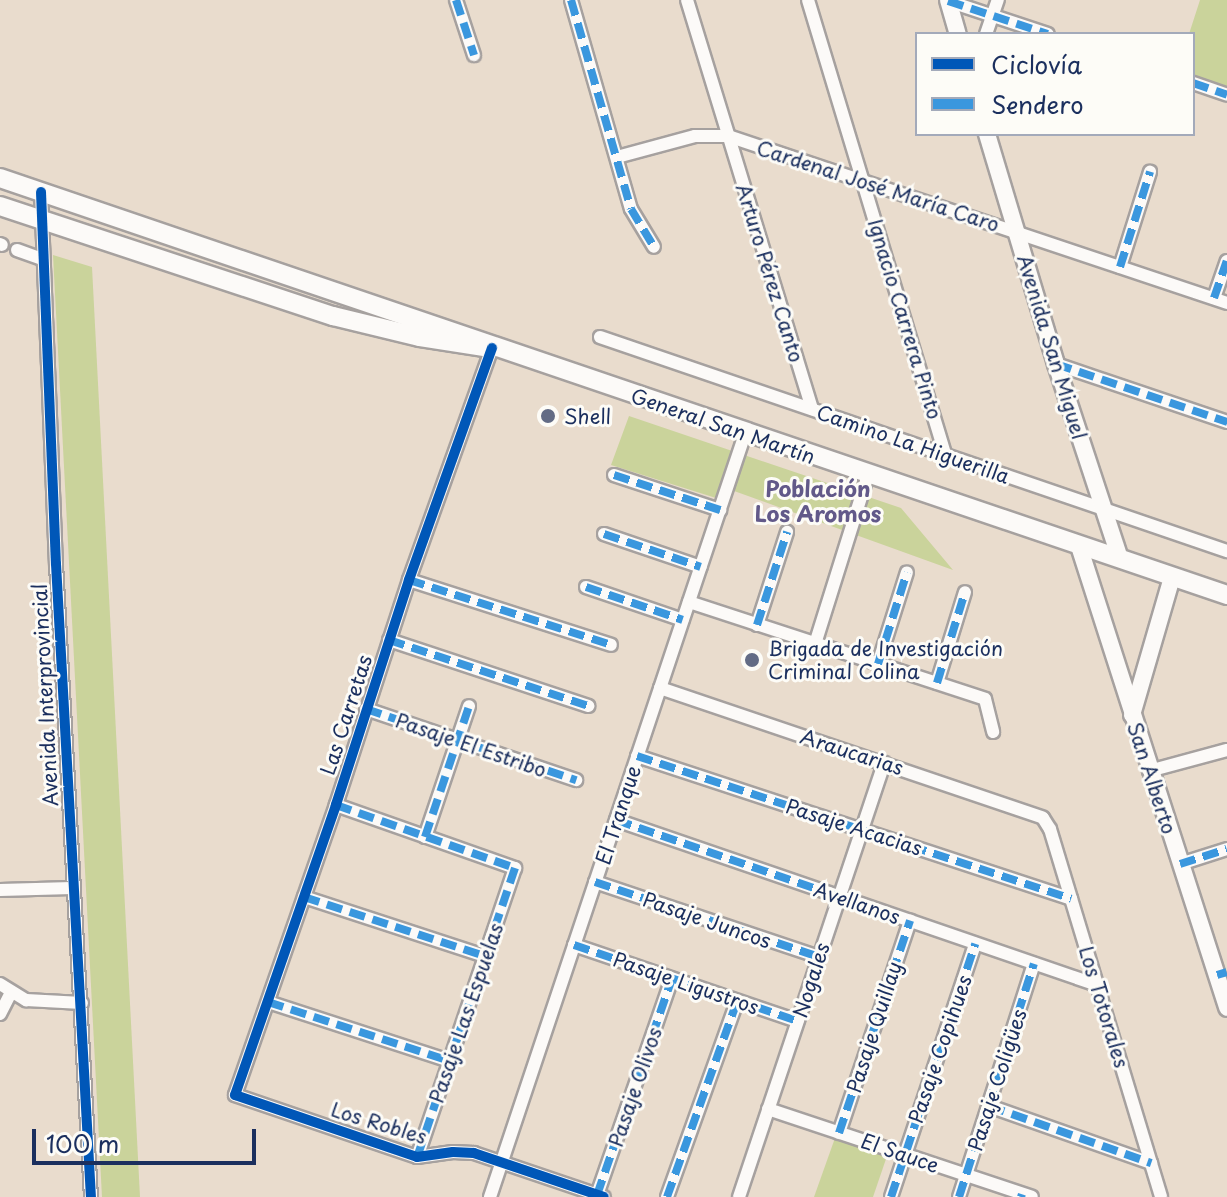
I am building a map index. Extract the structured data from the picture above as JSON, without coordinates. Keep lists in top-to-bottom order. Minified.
{"streets":{"main road":["General San Martín"],"street":["Cardenal José María Caro","Arturo Pérez Canto","Ignacio Carrera Pinto","Avenida San Miguel","Camino La Higuerilla","Avenida Interprovincial","Las Carretas","Pasaje El Estribo","Araucarias","San Alberto","El Tranque","Pasaje Acacias","Avellanos","Pasaje Juncos","Nogales","Pasaje Ligustros","Los Totorales","Pasaje Las Espuelas","Pasaje Quillay","Pasaje Copihues","Pasaje Coligües","Pasaje Olivos","Los Robles","El Sauce"]},"crossings":[["Cardenal José María Caro","Arturo Pérez Canto"],["Cardenal José María Caro","Ignacio Carrera Pinto"],["Cardenal José María Caro","Avenida San Miguel"],["Arturo Pérez Canto","Camino La Higuerilla"],["Ignacio Carrera Pinto","Camino La Higuerilla"],["Avenida San Miguel","General San Martín"],["Avenida San Miguel","Camino La Higuerilla"],["General San Martín","Avenida Interprovincial"],["General San Martín","Las Carretas"],["General San Martín","San Alberto"],["General San Martín","El Tranque"],["Las Carretas","Pasaje El Estribo"],["Las Carretas","Los Robles"],["Araucarias","El Tranque"],["Araucarias","Nogales"],["Araucarias","Los Totorales"],["El Tranque","Pasaje Acacias"],["El Tranque","Avellanos"],["El Tranque","Pasaje Juncos"],["El Tranque","Pasaje Ligustros"],["El Tranque","Los Robles"],["Pasaje Acacias","Nogales"],["Pasaje Acacias","Los Totorales"],["Avellanos","Nogales"],["Avellanos","Los Totorales"],["Avellanos","Pasaje Quillay"],["Avellanos","Pasaje Copihues"],["Avellanos","Pasaje Coligües"],["Pasaje Juncos","Nogales"],["Nogales","Pasaje Ligustros"],["Nogales","El Sauce"],["Pasaje Ligustros","Pasaje Olivos"],["Pasaje Las Espuelas","Los Robles"],["Pasaje Quillay","El Sauce"],["Pasaje Copihues","El Sauce"],["Pasaje Coligües","El Sauce"],["Pasaje Olivos","Los Robles"]],"districts":["Población Los Aromos"],"places":["Shell","Brigada de Investigación Criminal Colina"],"legend":["Ciclovía","Sendero"],"scale_bar":"100 m"}
